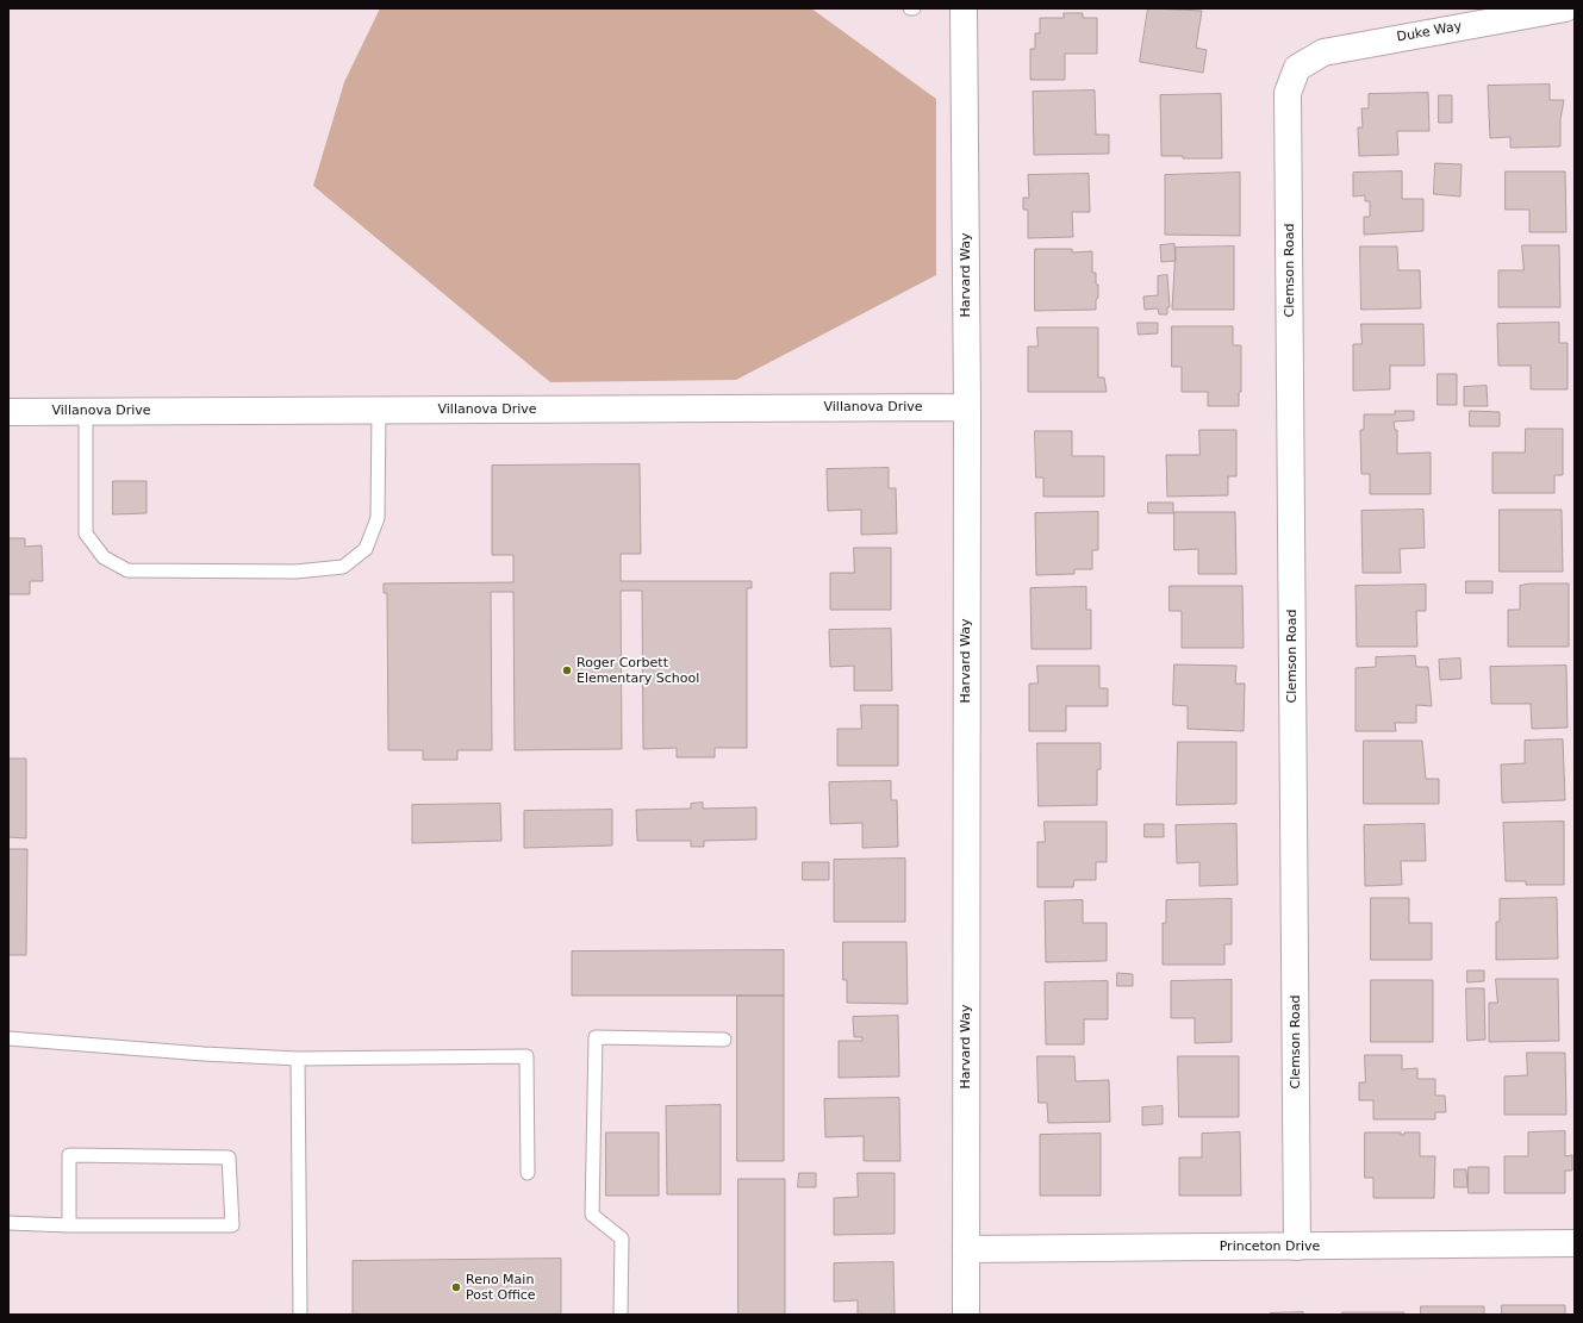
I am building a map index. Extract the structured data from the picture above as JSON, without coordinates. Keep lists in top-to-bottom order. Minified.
{"streets":{"street":["Duke Way","Clemson Road","Harvard Way","Villanova Drive","Princeton Drive"]},"crossings":[["Duke Way","Clemson Road"],["Clemson Road","Princeton Drive"],["Harvard Way","Villanova Drive"],["Harvard Way","Princeton Drive"]],"places":["Roger Corbett Elementary School","Reno Main Post Office"]}
